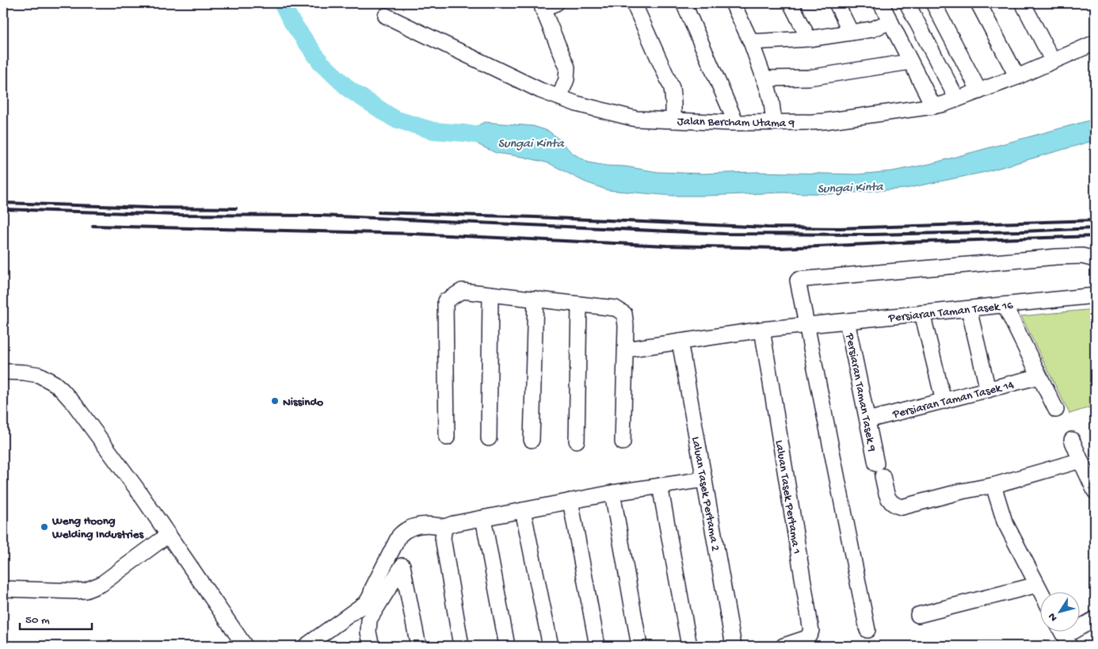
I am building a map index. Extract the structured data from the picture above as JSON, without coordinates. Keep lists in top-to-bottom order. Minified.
{"streets":{"street":["Jalan Bercham Utama 9","Persiaran Taman Tasek 16","Persiaran Taman Tasek 9","Persiaran Taman Tasek 14","Laluan Tasek Pertama 2","Laluan Tasek Pertama 1"]},"crossings":[["Persiaran Taman Tasek 16","Persiaran Taman Tasek 9"],["Persiaran Taman Tasek 16","Laluan Tasek Pertama 2"],["Persiaran Taman Tasek 16","Laluan Tasek Pertama 1"],["Persiaran Taman Tasek 9","Persiaran Taman Tasek 14"]],"water":["Sungai Kinta"],"places":["Nissindo","Weng Hoong Welding Industries"],"scale_bar":"50 m","north":"bottom left"}
